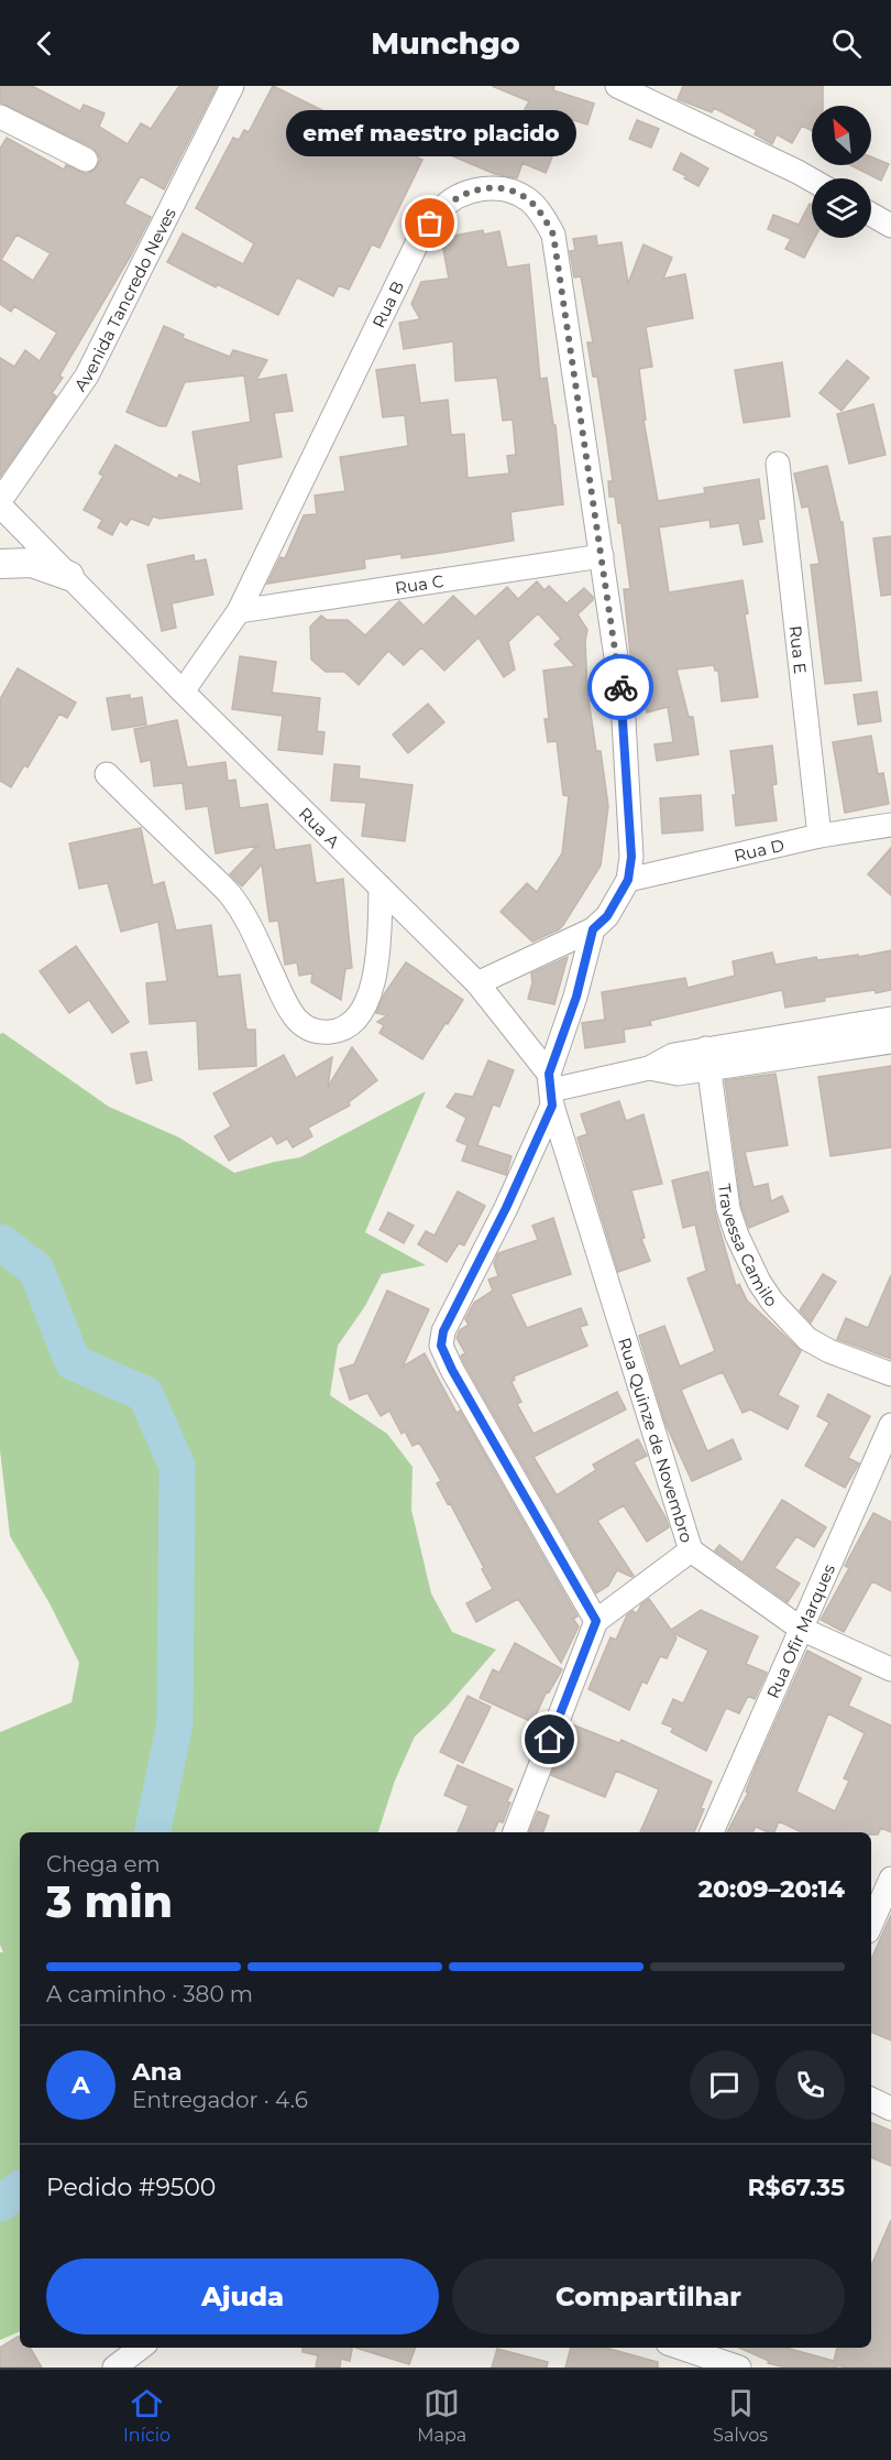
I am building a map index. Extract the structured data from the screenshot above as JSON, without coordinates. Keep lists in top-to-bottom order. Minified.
{"streets":{"street":["Avenida Tancredo Neves","Rua B","Rua C","Rua E","Rua A","Rua D","Travessa Camilo","Rua Quinze de Novembro","Rua Ofir Marques"]},"crossings":[["Avenida Tancredo Neves","Rua A"],["Rua B","Rua C"],["Rua B","Rua A"],["Rua B","Rua D"],["Rua B","Rua Quinze de Novembro"],["Rua E","Rua D"],["Rua A","Rua Quinze de Novembro"],["Rua Quinze de Novembro","Rua Ofir Marques"]],"places":["emef maestro placido"],"north":"top left","page":{"header":"Munchgo","bubble":"emef maestro placido","heading":["3 min","Chega em","20:09–20:14"],"panel":["Ana","Entregador · 4.6","Pedido #9500","R$67.35"],"bar":"A caminho · 380 m","round":"A","buttons":["Ajuda","Compartilhar"],"tabs":["Início","Mapa","Salvos"]}}
